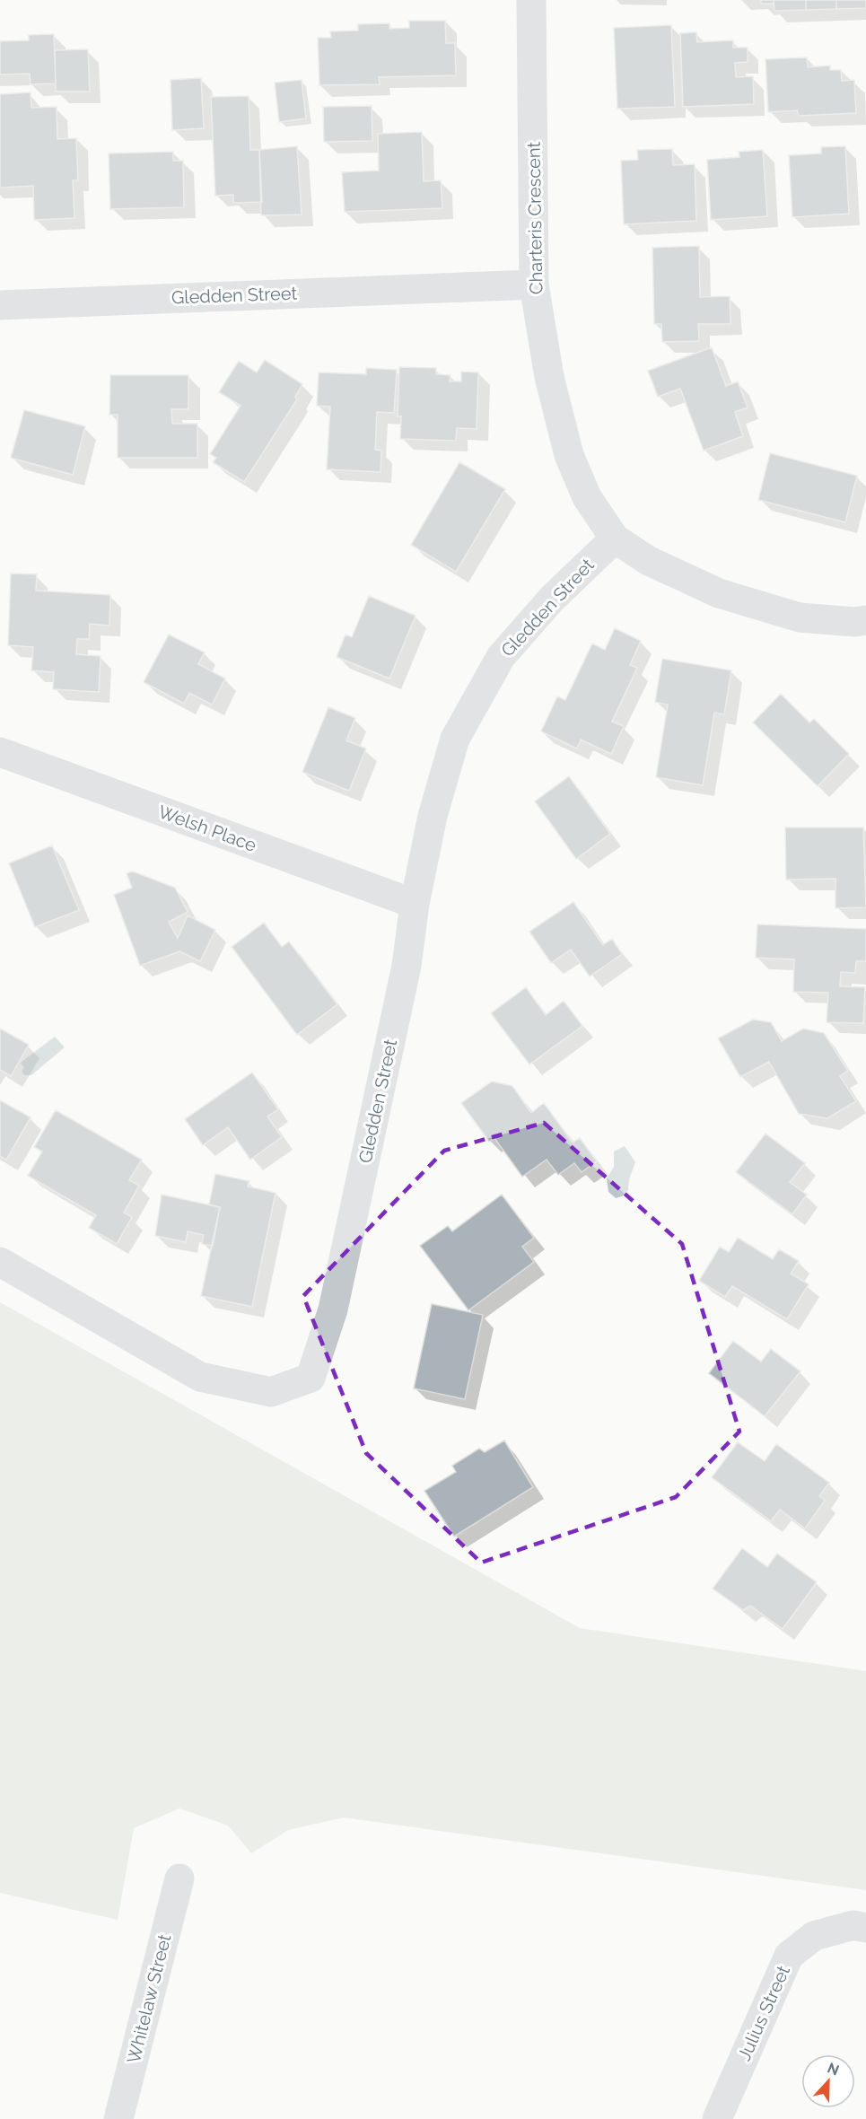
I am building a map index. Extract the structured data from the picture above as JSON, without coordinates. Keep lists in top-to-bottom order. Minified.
{"streets":{"street":["Charteris Crescent","Gledden Street","Welsh Place","Whitelaw Street","Julius Street"]},"crossings":[["Charteris Crescent","Gledden Street"],["Gledden Street","Welsh Place"]],"north":"top"}
